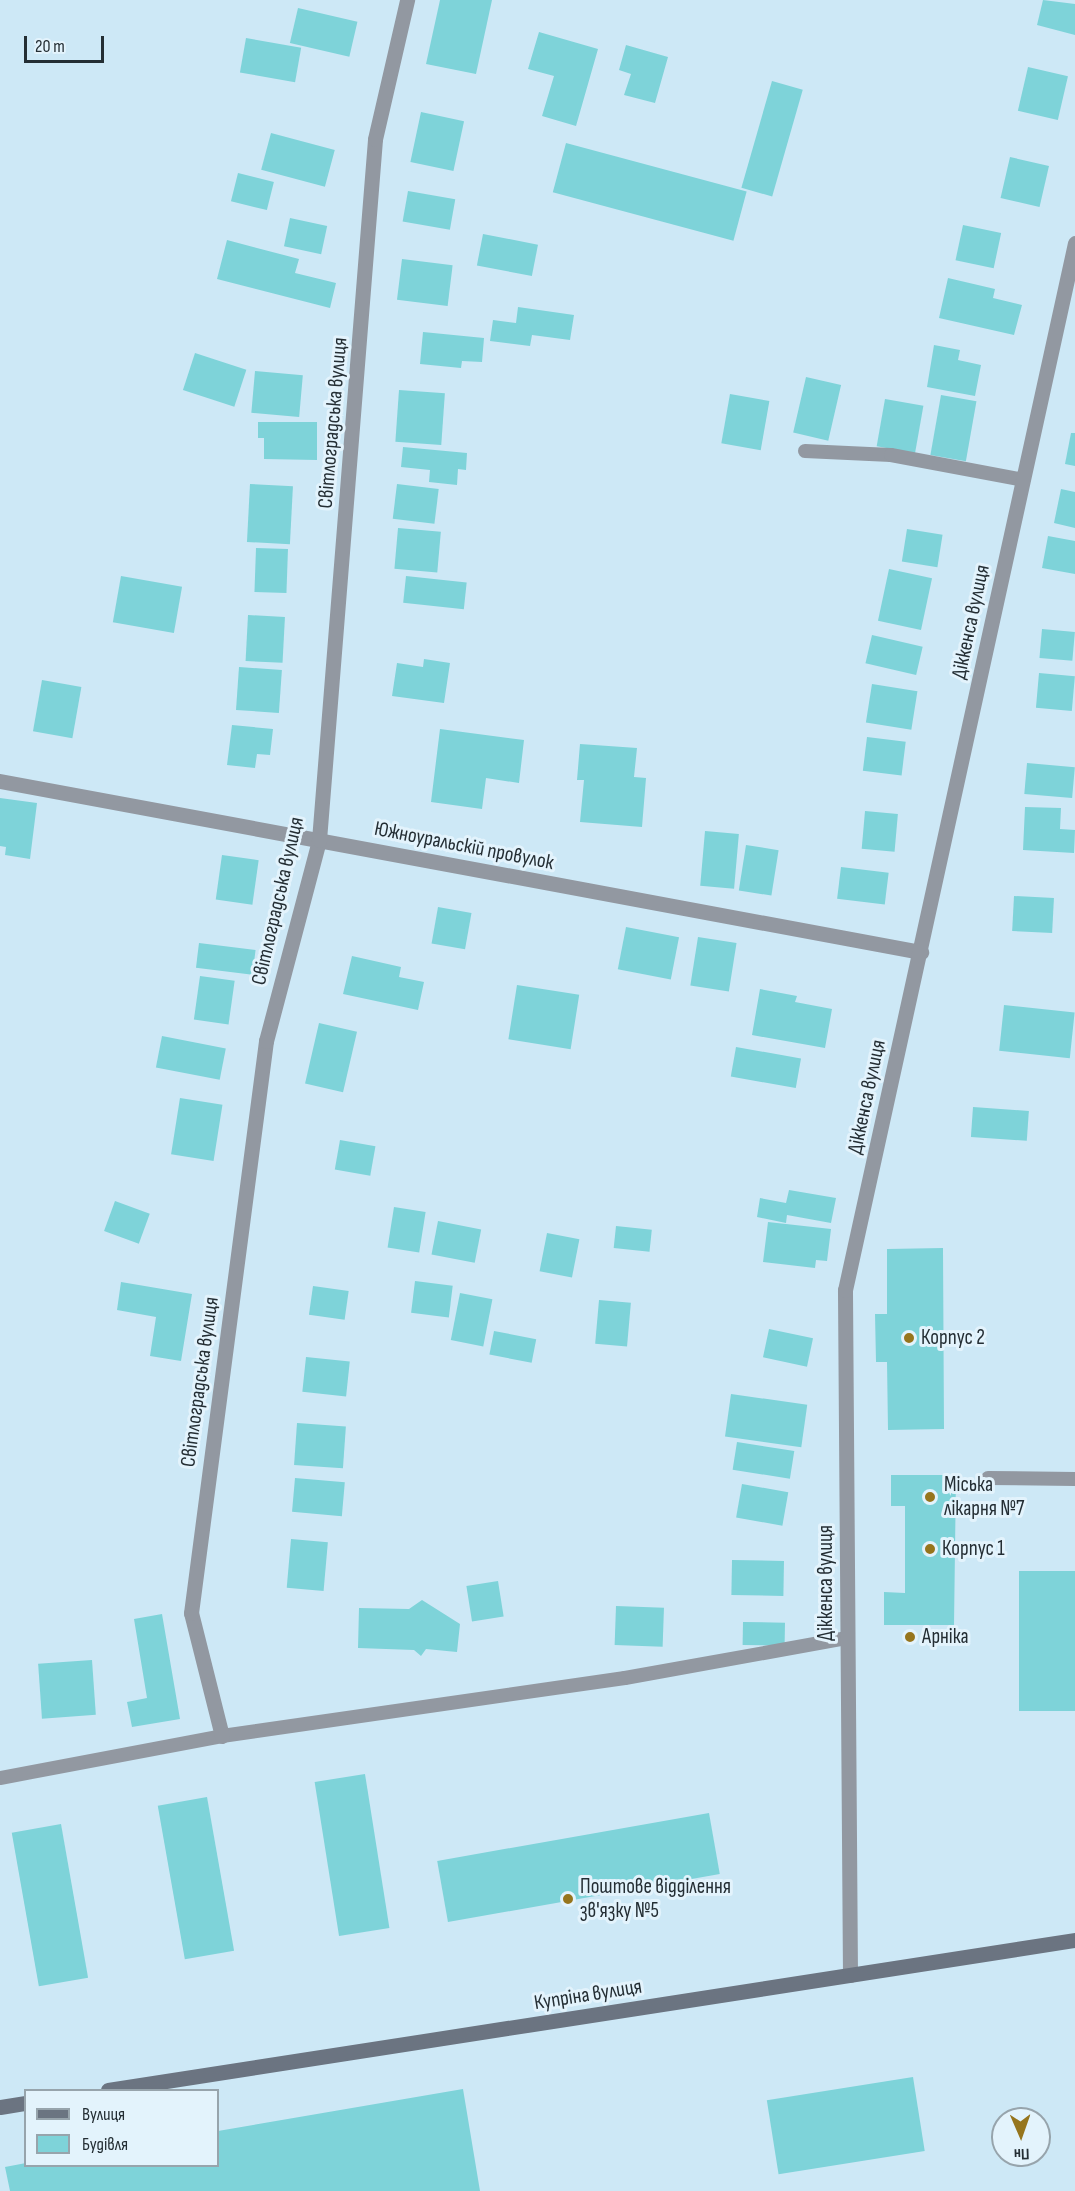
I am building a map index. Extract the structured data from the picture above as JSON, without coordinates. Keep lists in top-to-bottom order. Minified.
{"streets":{"main road":["Купріна вулиця"],"street":["Світлоградська вулиця","Діккенса вулиця","Южноуральскій провулок"]},"crossings":[["Світлоградська вулиця","Южноуральскій провулок"],["Діккенса вулиця","Южноуральскій провулок"],["Діккенса вулиця","Купріна вулиця"]],"places":["Корпус 2","Міська лікарня №7","Корпус 1","Арніка","Поштове відділення зв'язку №5"],"legend":["Вулиця","Будівля"],"scale_bar":"20 m","north":"bottom"}
